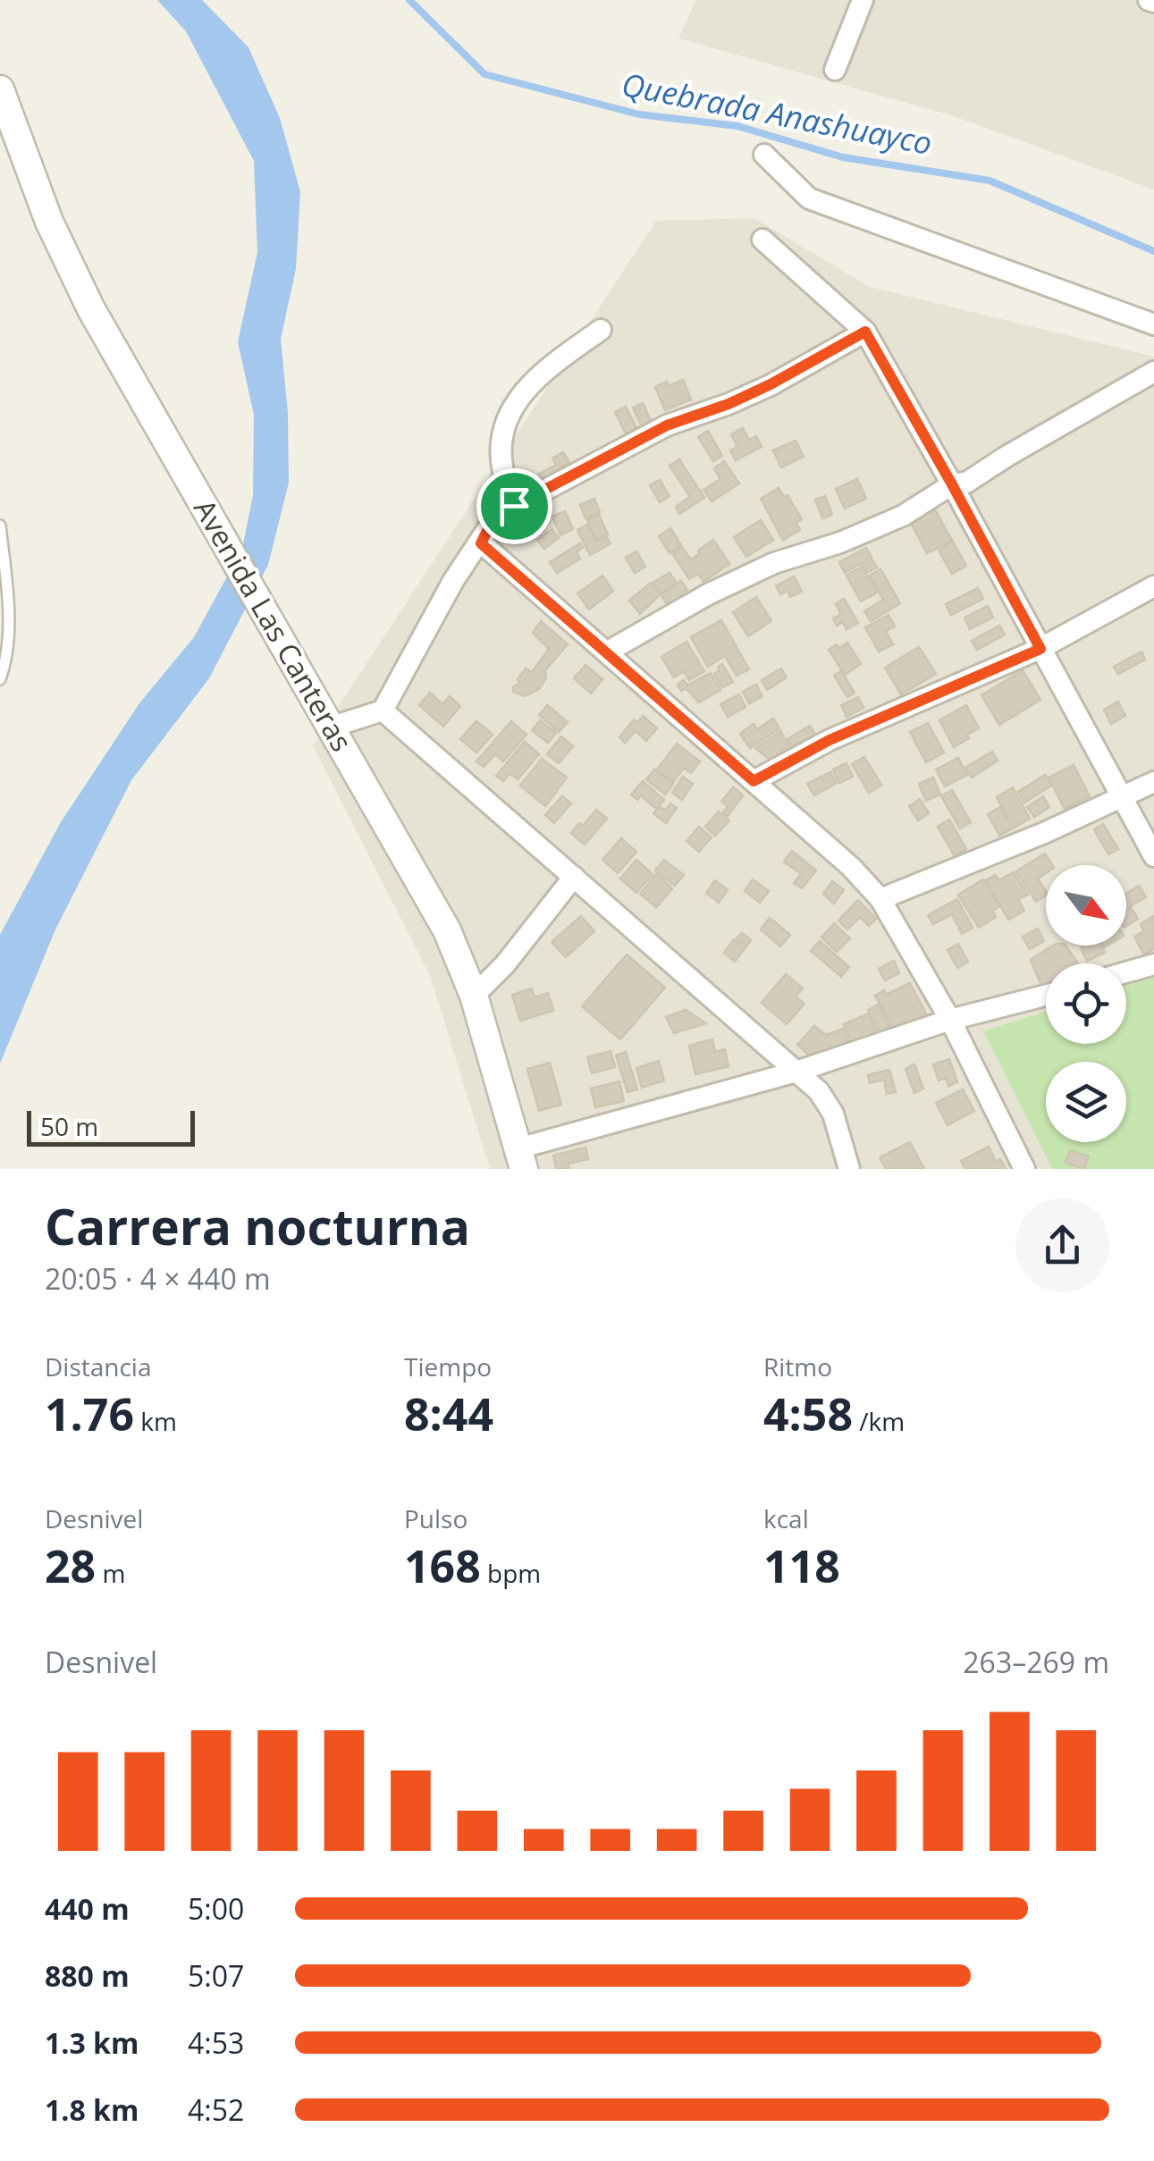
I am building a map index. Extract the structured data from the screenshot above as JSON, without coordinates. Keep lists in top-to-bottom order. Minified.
{"streets":{"street":["Avenida Las Canteras"]},"water":["Quebrada Anashuayco"],"scale_bar":"50 m","north":"bottom right","page":{"scale":"50 m","heading":["Carrera nocturna","20:05 · 4 × 440 m"],"stats":[["Distancia","1.76 km"],["Tiempo","8:44"],["Ritmo","4:58 /km"],["Desnivel","28 m"],["Pulso","168 bpm"],["kcal","118"]],"chart":["Desnivel","263–269 m"],"list":[{"name":"440 m","note":"5:00"},{"name":"880 m","note":"5:07"},{"name":"1.3 km","note":"4:53"},{"name":"1.8 km","note":"4:52"}]}}
